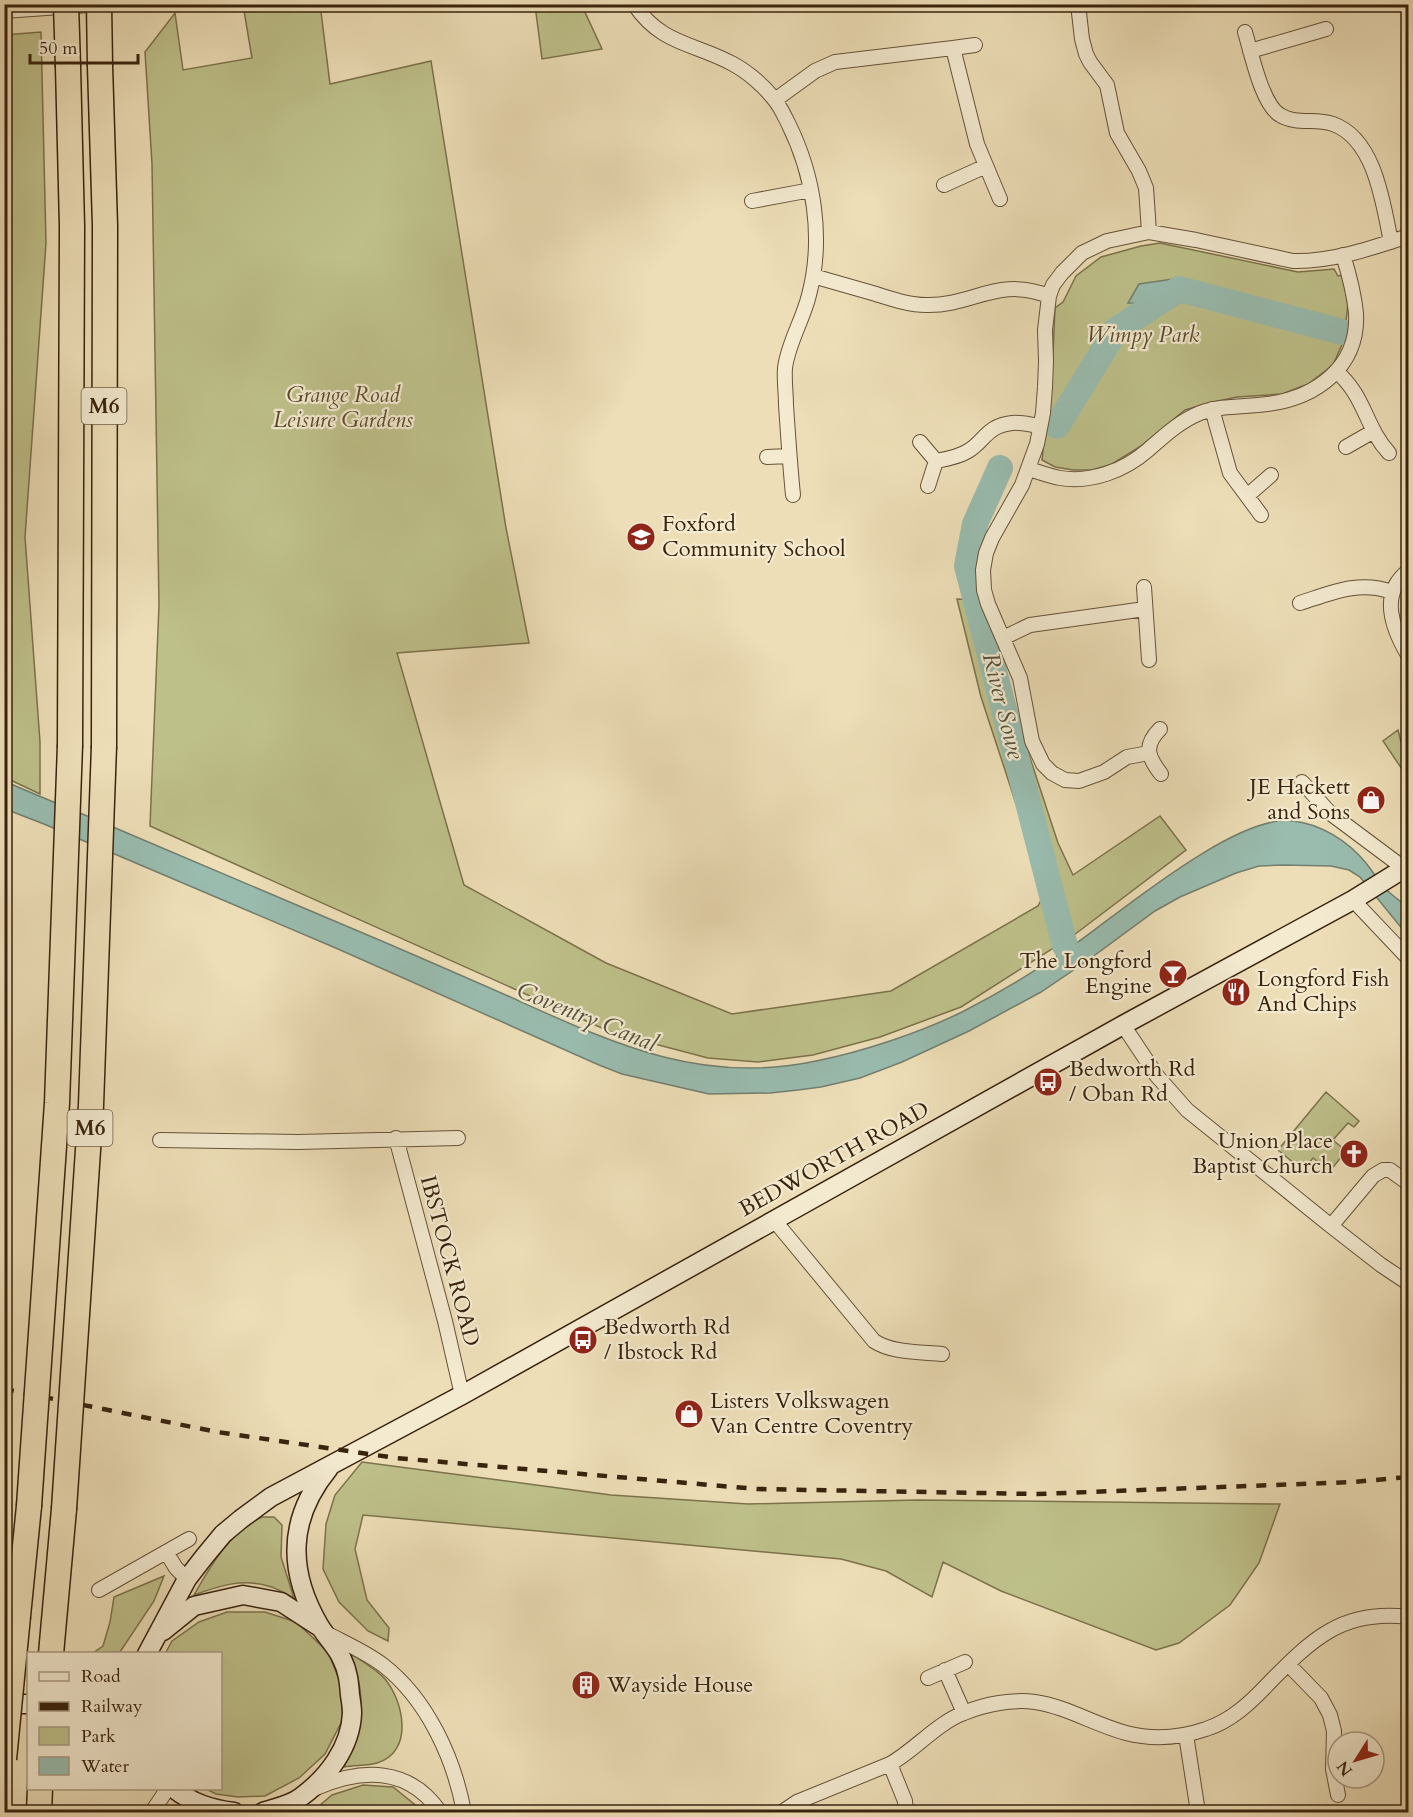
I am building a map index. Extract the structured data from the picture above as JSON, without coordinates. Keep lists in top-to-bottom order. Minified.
{"streets":{"highway":["M6"],"main road":["BEDWORTH ROAD"],"street":["IBSTOCK ROAD"]},"crossings":[["BEDWORTH ROAD","IBSTOCK ROAD"]],"water":["River Sowe","Coventry Canal"],"parks":["Wimpy Park","Grange Road Leisure Gardens"],"places":{"school or university":["Foxford Community School"],"shop":["JE Hackett and Sons","Listers Volkswagen Van Centre Coventry"],"bar":["The Longford Engine"],"restaurant":["Longford Fish And Chips"],"bus stop":["Bedworth Rd / Oban Rd","Bedworth Rd / Ibstock Rd"],"church":["Union Place Baptist Church"],"building":["Wayside House"]},"legend":["Road","Railway","Park","Water"],"scale_bar":"50 m","north":"bottom left"}
